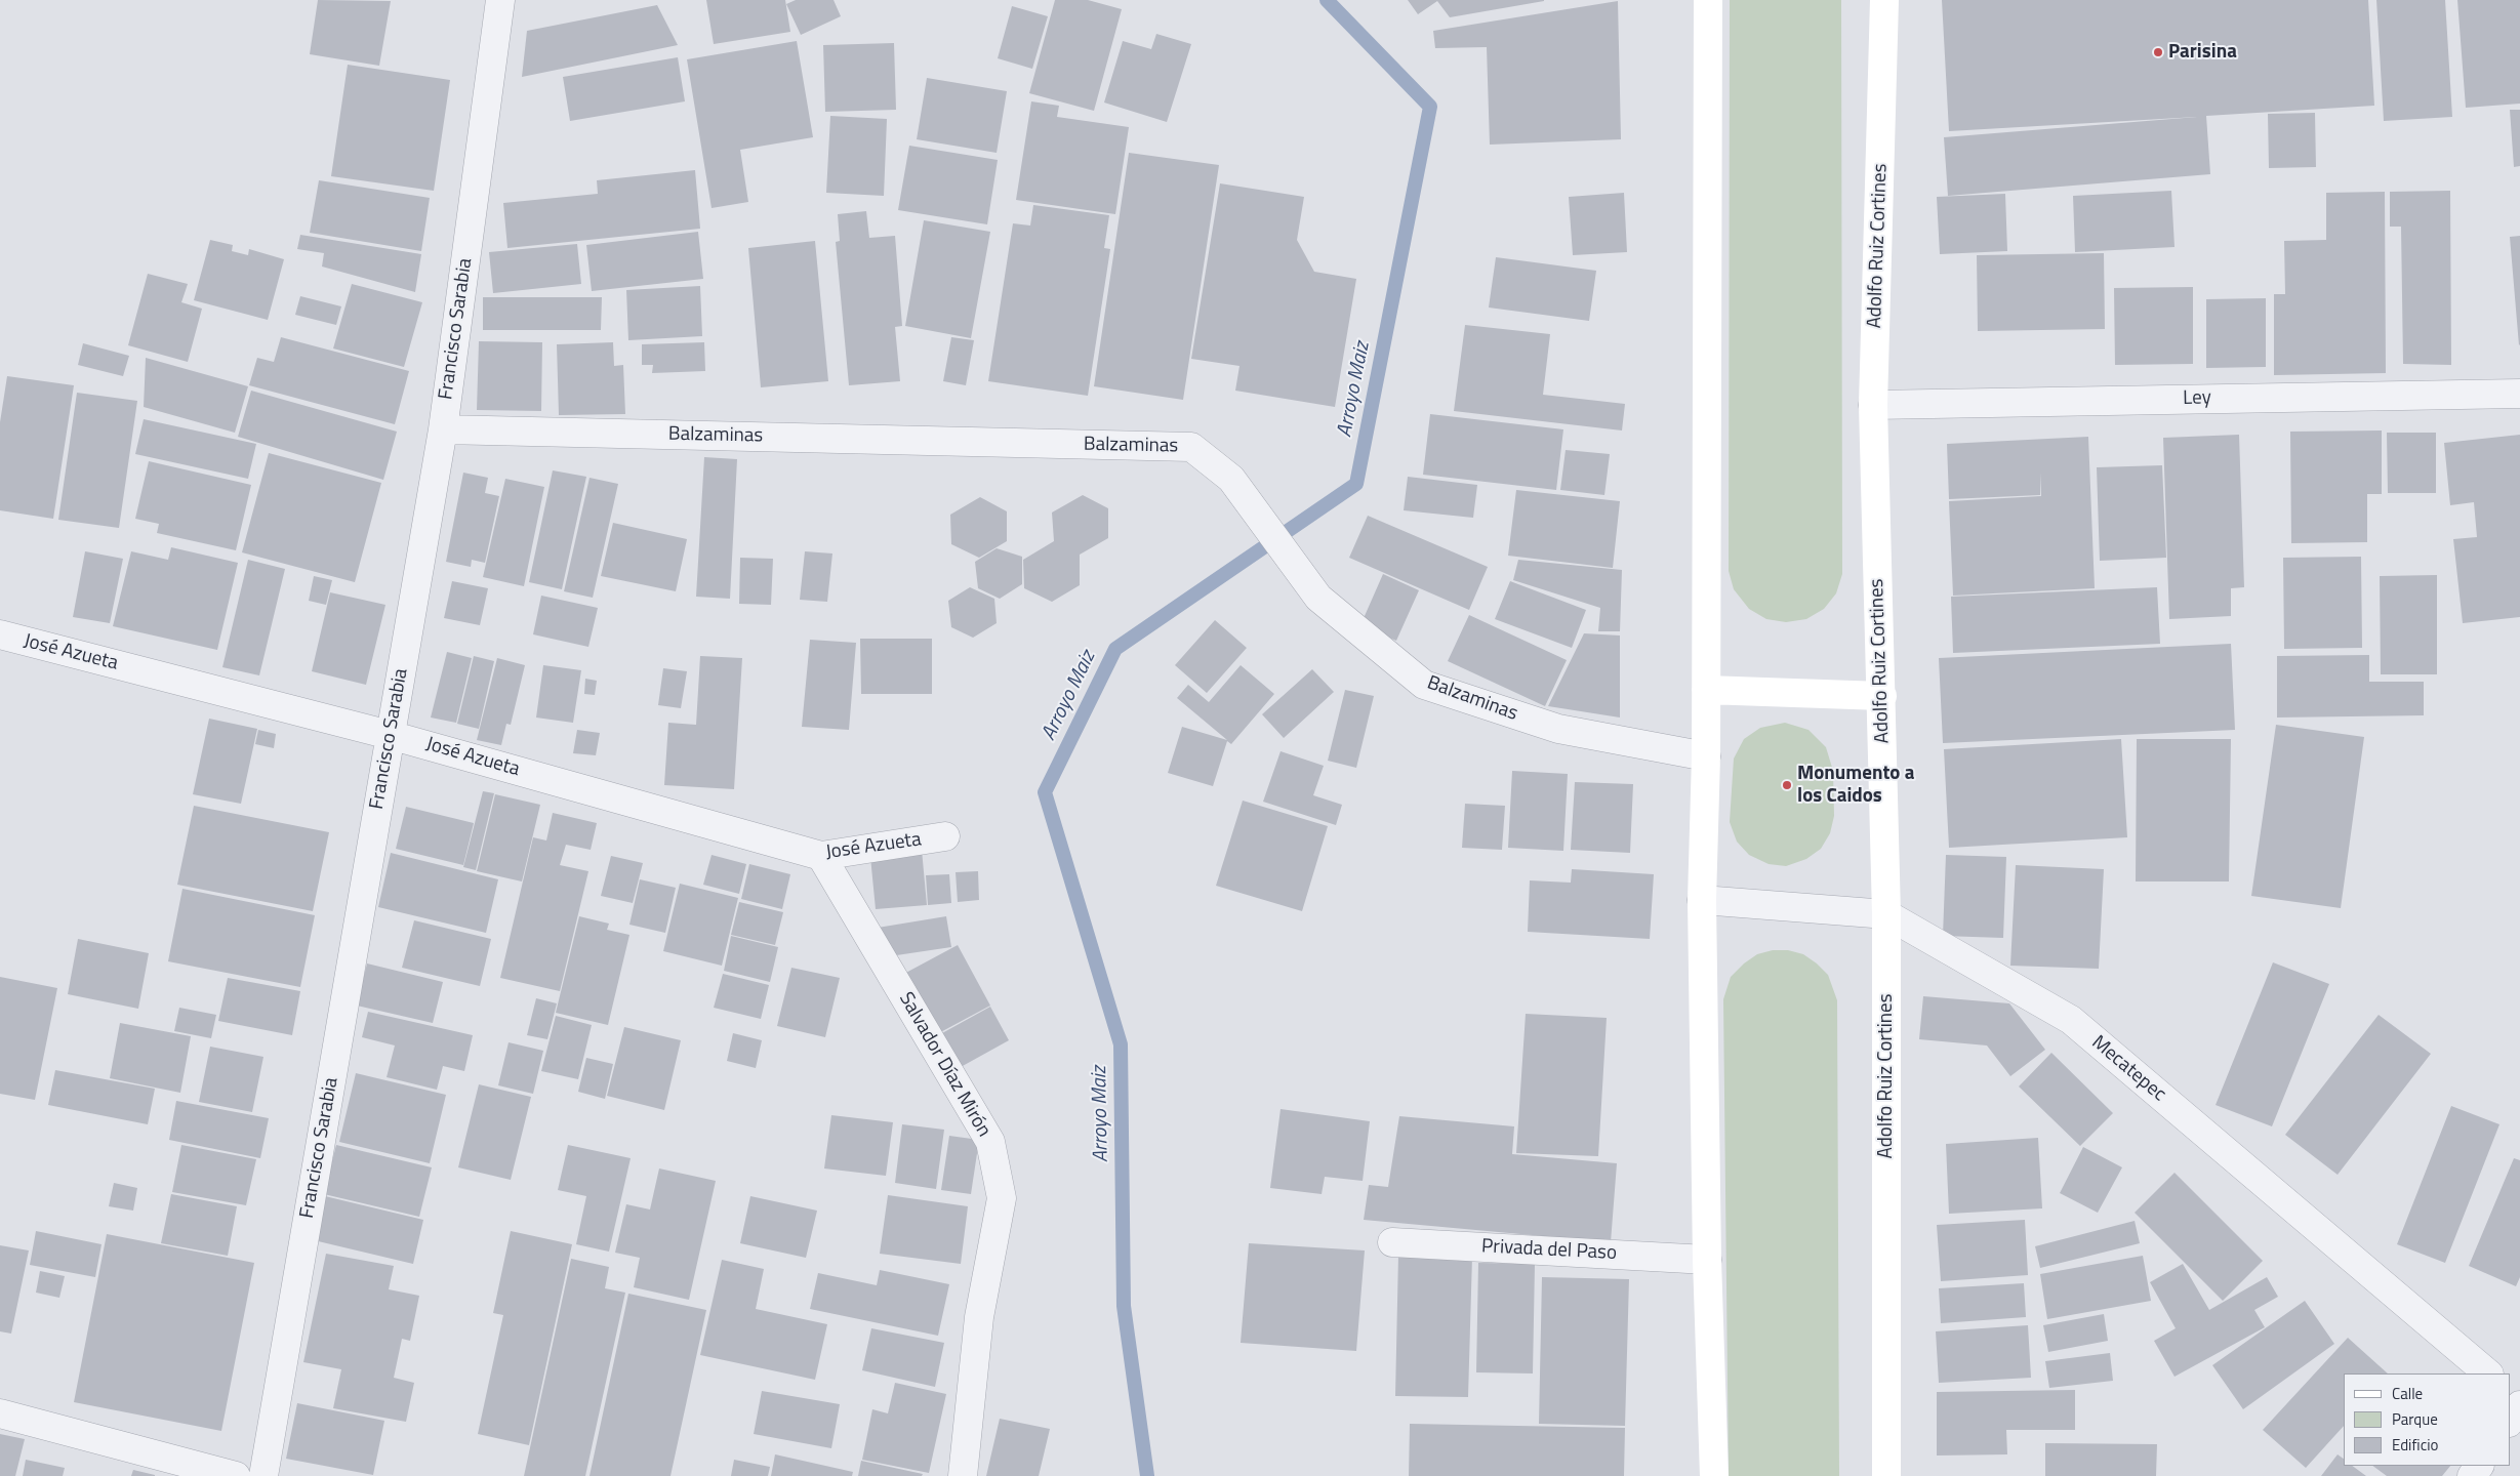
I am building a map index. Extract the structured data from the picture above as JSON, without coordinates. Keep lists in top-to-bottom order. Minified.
{"streets":{"main road":["Adolfo Ruiz Cortines"],"street":["Francisco Sarabia","Ley","Balzaminas","José Azueta","Salvador Díaz Mirón","Mecatepec","Privada del Paso"]},"crossings":[["Adolfo Ruiz Cortines","Ley"],["Adolfo Ruiz Cortines","Mecatepec"],["Francisco Sarabia","Balzaminas"],["Francisco Sarabia","José Azueta"],["José Azueta","Salvador Díaz Mirón"]],"water":["Arroyo Maiz"],"places":["Parisina","Monumento a los Caidos"],"legend":["Calle","Parque","Edificio"]}
